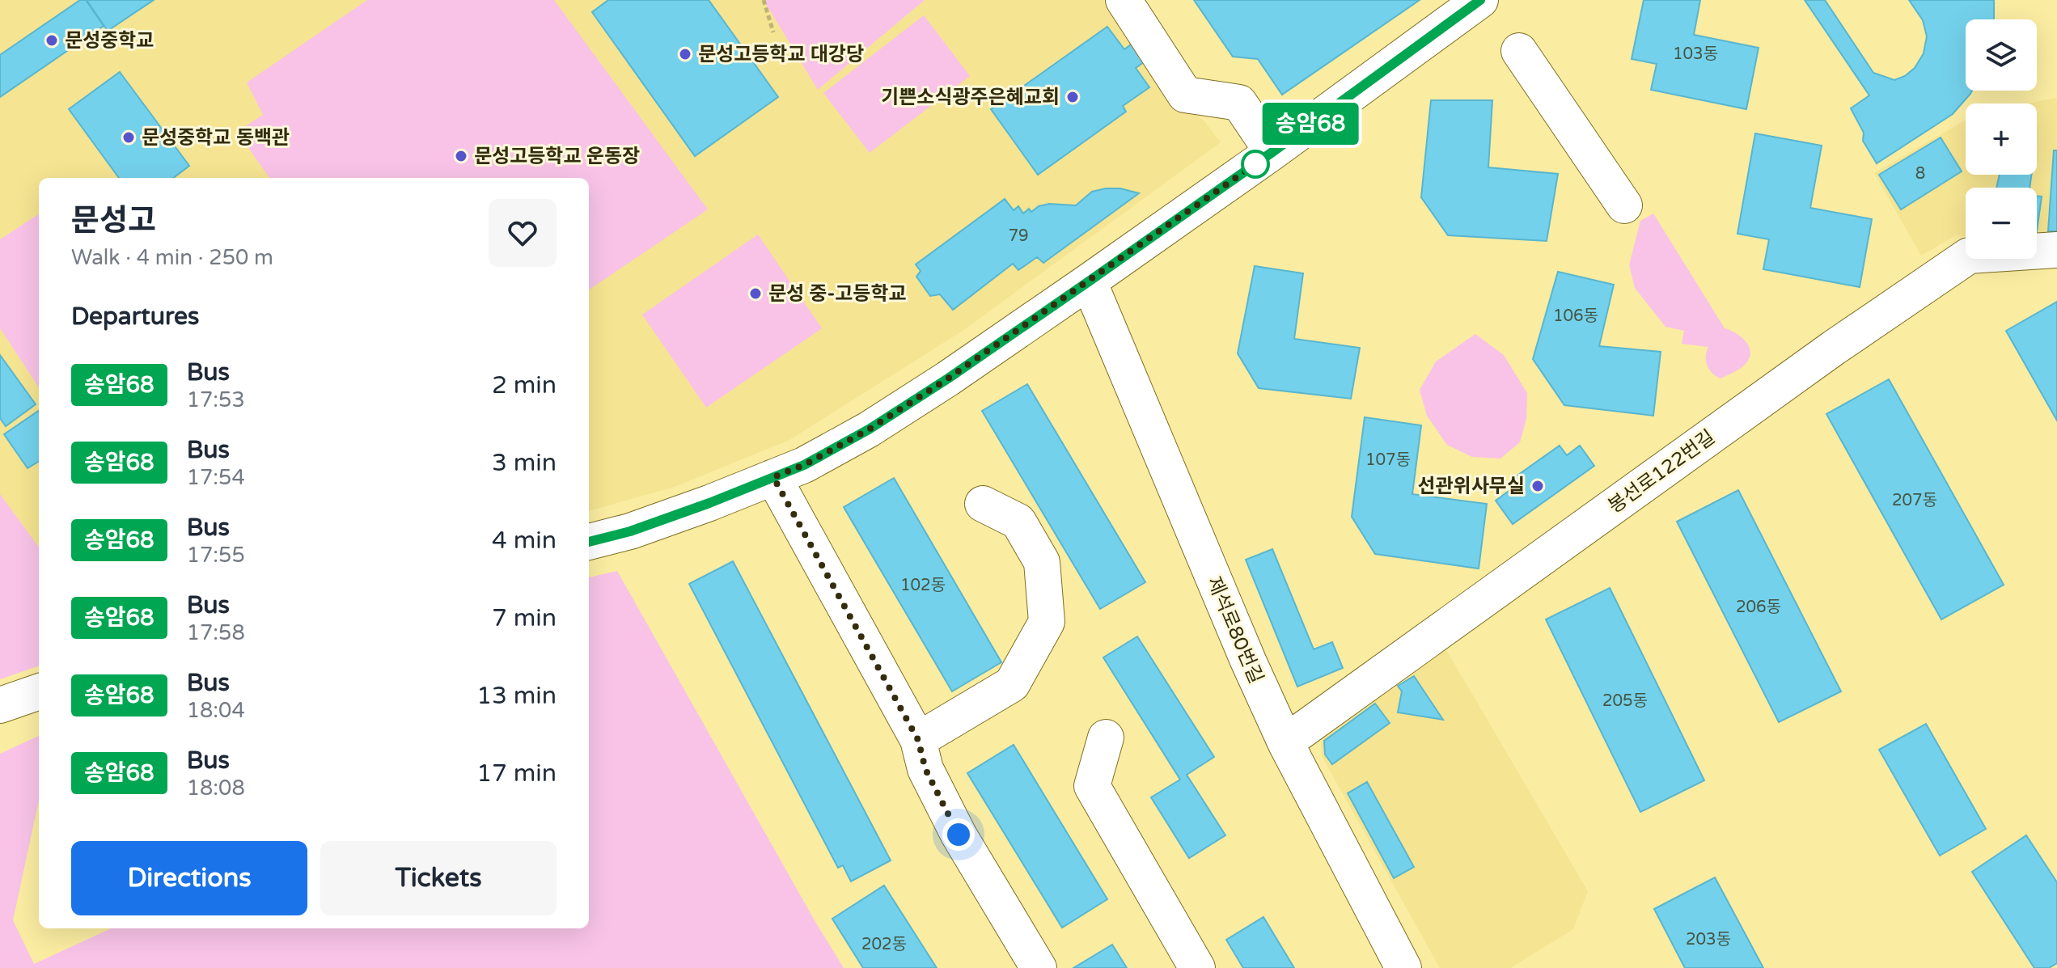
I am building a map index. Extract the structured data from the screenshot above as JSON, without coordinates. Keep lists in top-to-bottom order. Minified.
{"streets":{"street":["봉선로122번길","제석로80번길"]},"crossings":[["봉선로122번길","제석로80번길"]],"places":["문성중학교","문성고등학교 대강당","기쁜소식광주은혜교회","문성중학교 동백관","문성고등학교 운동장","문성 중-고등학교","선관위사무실"],"lines":["bus line 송암68"],"house_numbers":["103동","8","79","106동","107동","207동","102동","206동","205동","203동","202동"],"page":{"on_map":"송암68","map_buttons":["+","−"],"heading":[["문성고","Walk · 4 min · 250 m"],"Departures"],"list":[{"mark":"송암68","name":"Bus","note":"17:53","value":"2 min"},{"mark":"송암68","name":"Bus","note":"17:54","value":"3 min"},{"mark":"송암68","name":"Bus","note":"17:55","value":"4 min"},{"mark":"송암68","name":"Bus","note":"17:58","value":"7 min"},{"mark":"송암68","name":"Bus","note":"18:04","value":"13 min"},{"mark":"송암68","name":"Bus","note":"18:08","value":"17 min"}],"buttons":["Directions","Tickets"]}}
